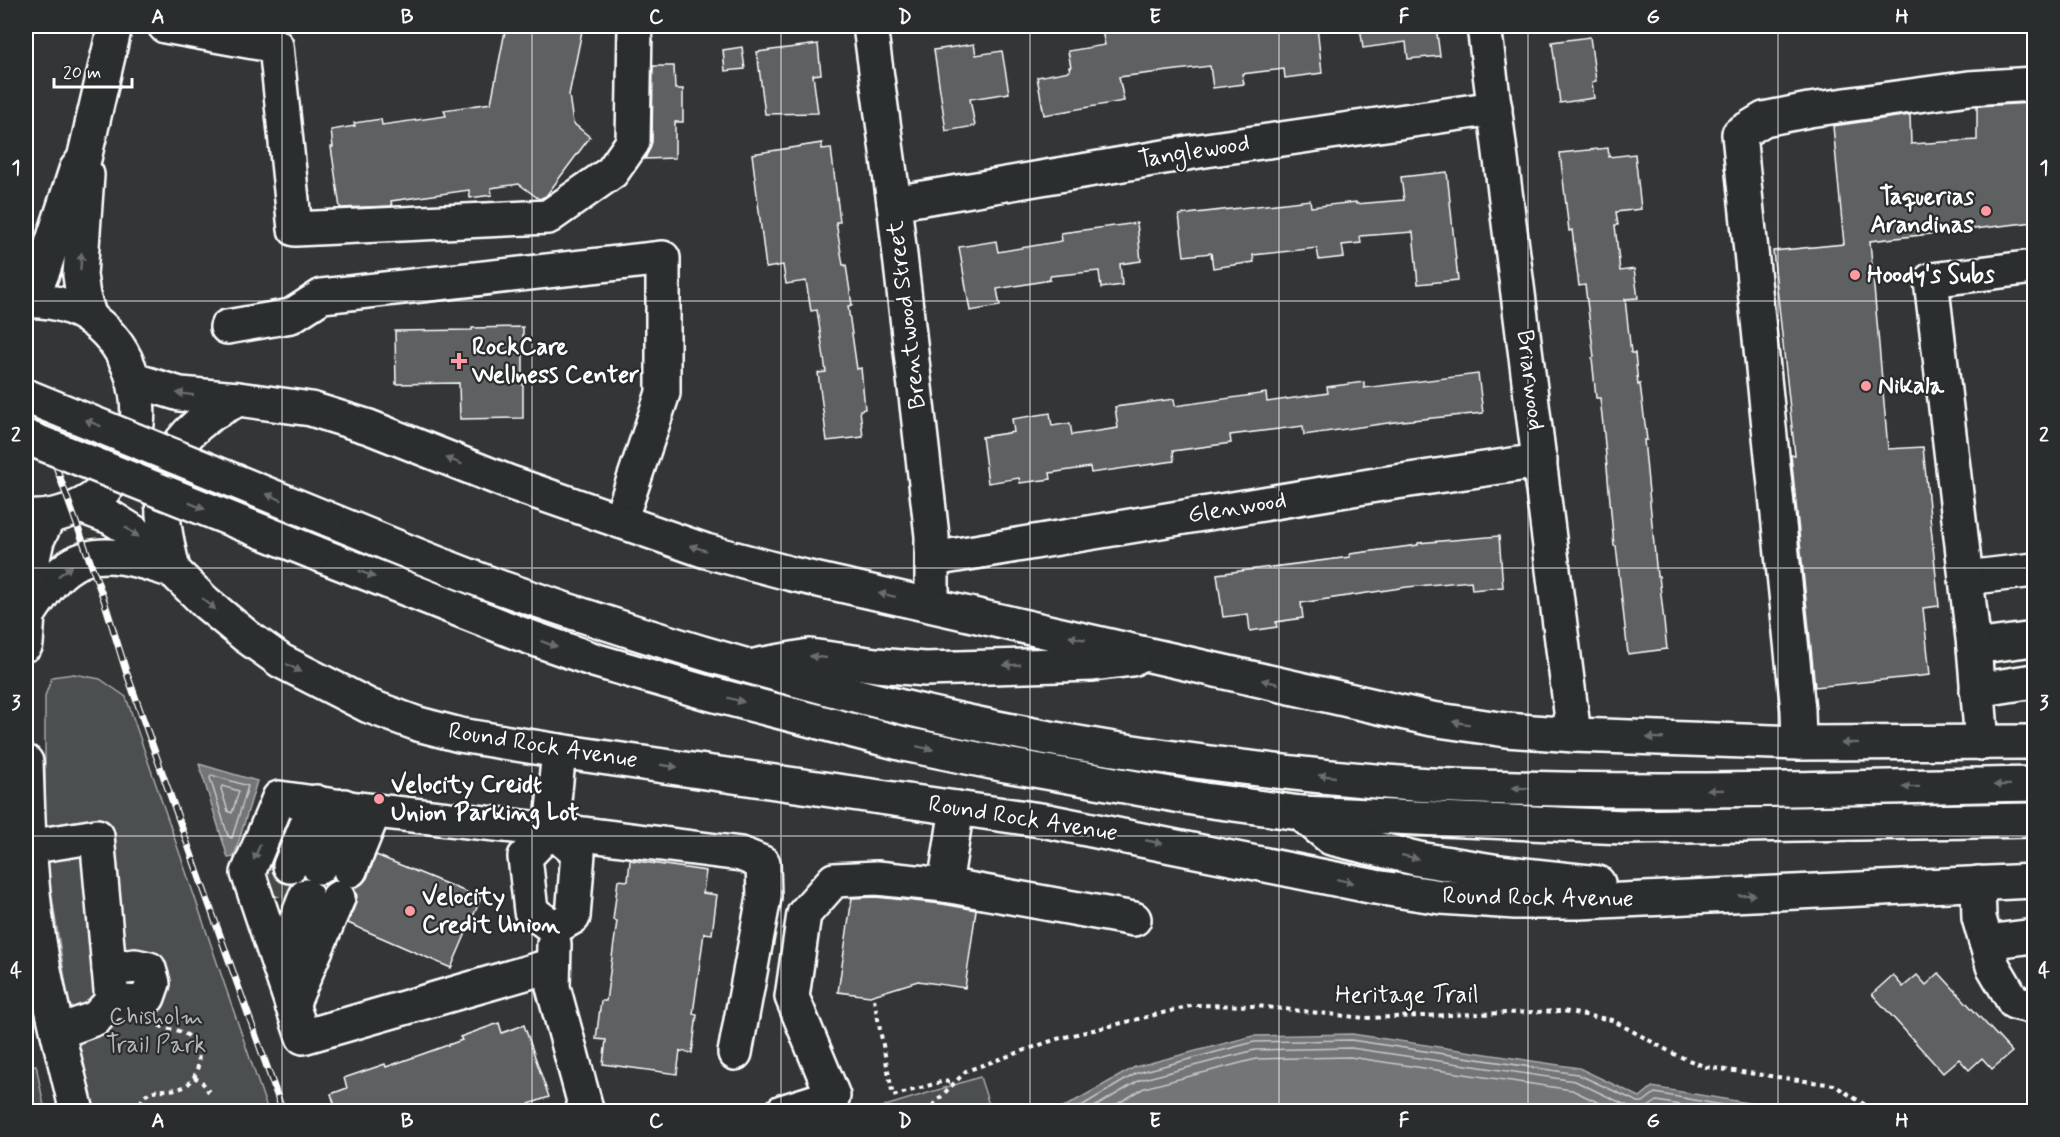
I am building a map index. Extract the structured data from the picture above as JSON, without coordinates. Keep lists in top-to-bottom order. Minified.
{"streets":{"main road":["Tanglewood","Brentwood Street","Briarwood","Glenwood","Round Rock Avenue"],"path":["Heritage Trail"]},"crossings":[["Tanglewood","Brentwood Street"],["Tanglewood","Briarwood"],["Brentwood Street","Glenwood"],["Briarwood","Glenwood"]],"parks":["Chisholm Trail Park"],"places":{"other":["Taquerias Arandinas","Hoody's Subs","Nikala","Velocity Creidt Union Parking Lot","Velocity Credit Union"],"health":["RockCare Wellness Center"]},"scale_bar":"20 m","grid":{"columns":["A","B","C","D","E","F","G","H"],"rows":["1","2","3","4"]}}
